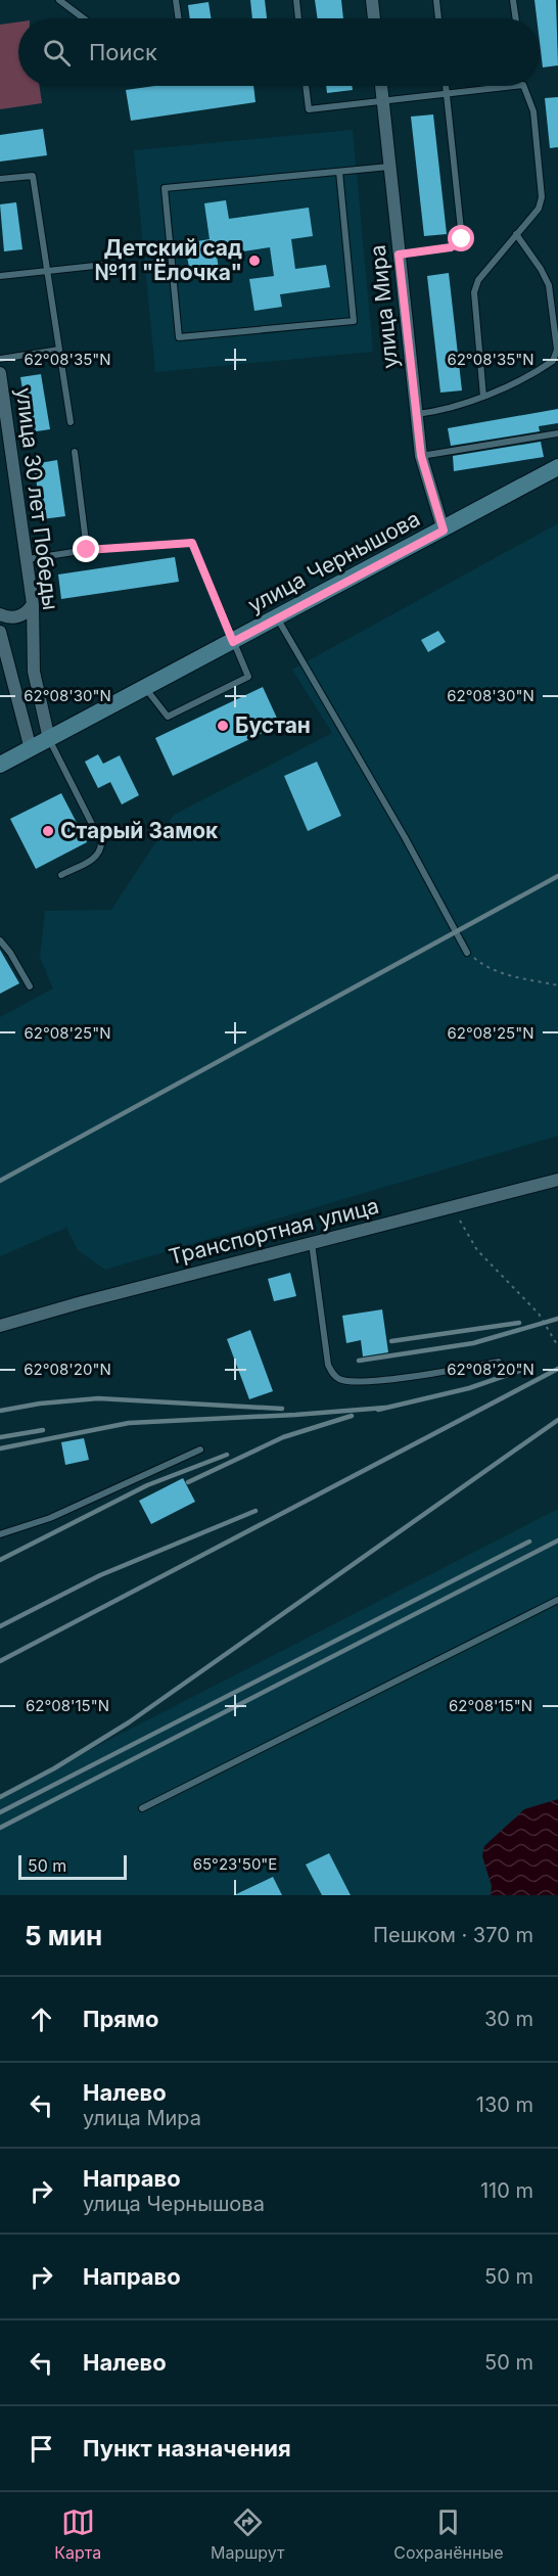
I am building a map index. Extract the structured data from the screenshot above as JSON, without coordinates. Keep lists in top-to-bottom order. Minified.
{"streets":{"main road":["улица Чернышова"],"street":["улица Мира","улица 30 лет Победы","Транспортная улица"]},"crossings":[["улица Мира","улица Чернышова"],["улица 30 лет Победы","улица Чернышова"]],"places":["Детский сад №11 \"Ёлочка\"","Бустан","Старый Замок"],"scale_bar":"50 m","page":{"search":"Поиск","scale":"50 m","heading":["5 мин","Пешком · 370 m"],"list":[["Прямо","30 m"],["Налево","улица Мира","130 m"],["Направо","улица Чернышова","110 m"],["Направо","50 m"],["Налево","50 m"],"Пункт назначения"],"nav":["Карта","Маршрут","Сохранённые"]},"coordinates":["62°08'35\"N","62°08'30\"N","62°08'25\"N","62°08'20\"N","62°08'15\"N","65°23'50\"E"]}
